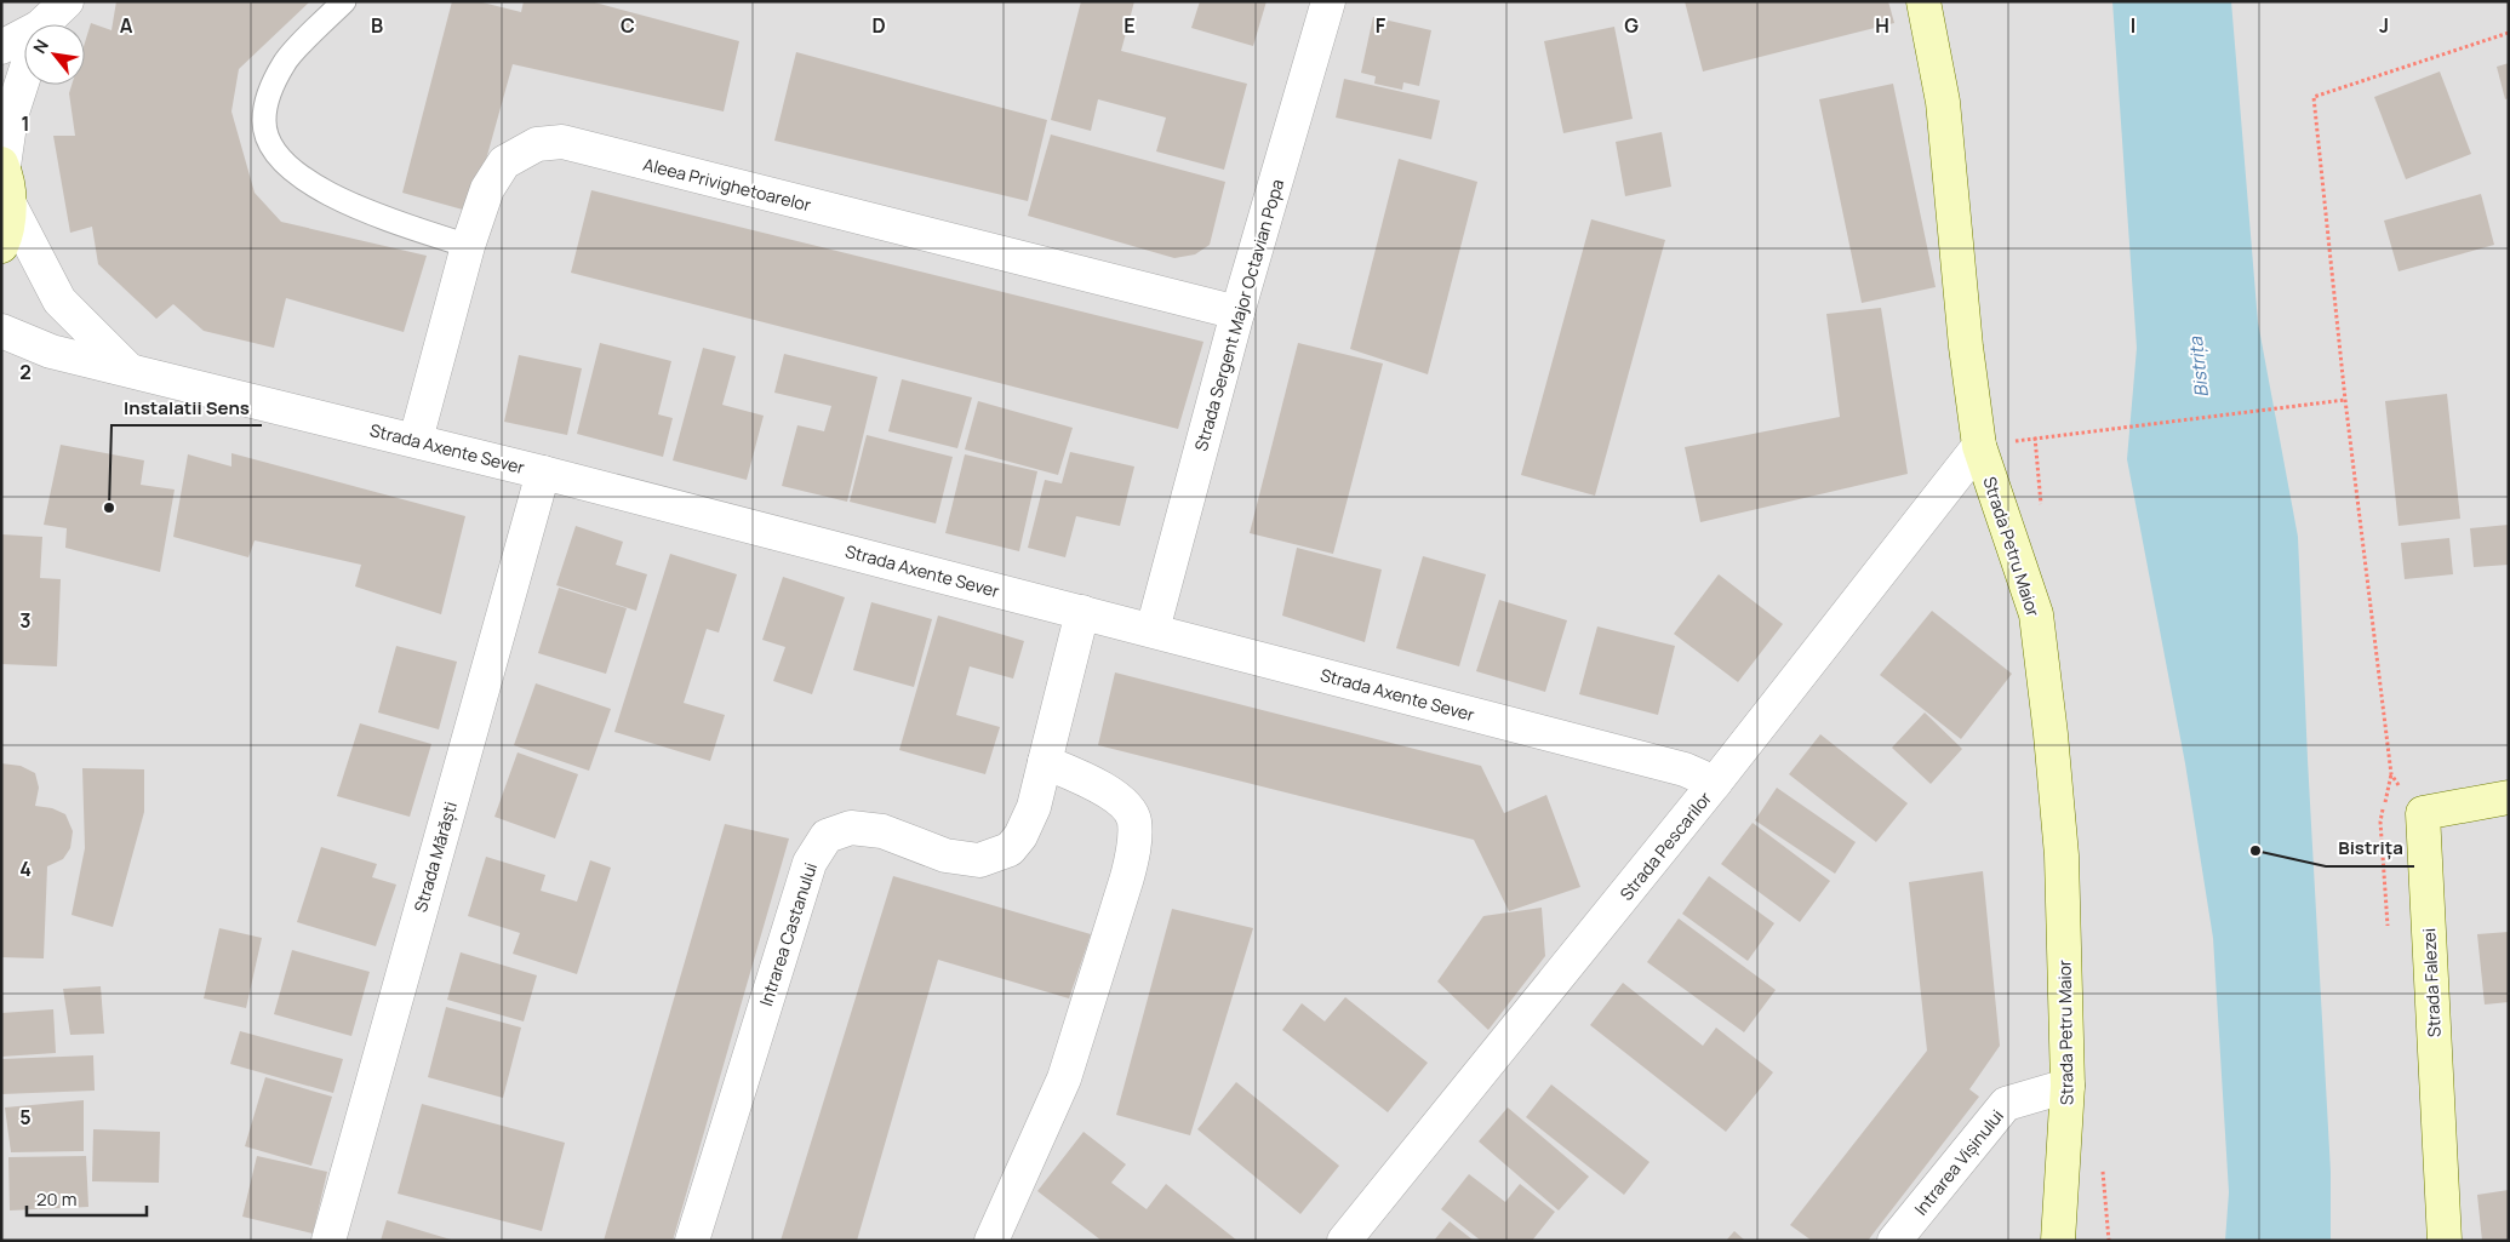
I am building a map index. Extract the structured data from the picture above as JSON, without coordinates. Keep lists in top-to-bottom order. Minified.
{"streets":{"street":["Aleea Privighetoarelor","Strada Sergent Major Octavian Popa","Strada Axente Sever","Strada Petru Maior","Strada Pescarilor","Strada Mărăști","Intrarea Castanului","Strada Falezei","Intrarea Vișinului"]},"crossings":[["Aleea Privighetoarelor","Strada Sergent Major Octavian Popa"],["Aleea Privighetoarelor","Strada Axente Sever"],["Strada Sergent Major Octavian Popa","Strada Axente Sever"],["Strada Axente Sever","Strada Pescarilor"],["Strada Axente Sever","Strada Mărăști"],["Strada Axente Sever","Intrarea Castanului"],["Strada Petru Maior","Strada Pescarilor"],["Strada Petru Maior","Intrarea Vișinului"]],"water":["Bistrița"],"places":["Instalatii Sens","Bistrița"],"scale_bar":"20 m","north":"top left","grid":{"columns":["A","B","C","D","E","F","G","H","I","J"],"rows":["1","2","3","4","5"]}}
